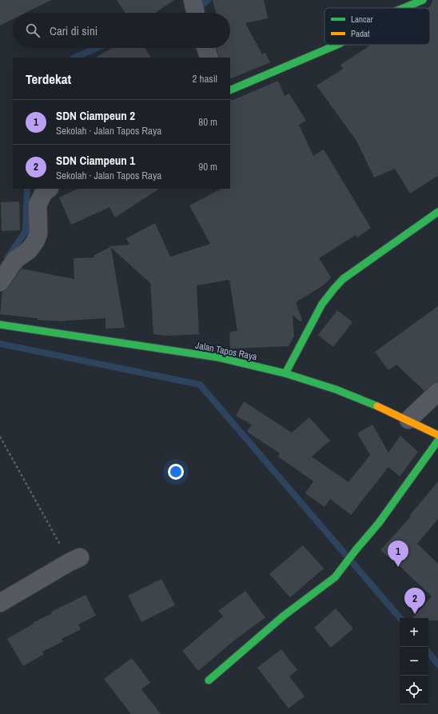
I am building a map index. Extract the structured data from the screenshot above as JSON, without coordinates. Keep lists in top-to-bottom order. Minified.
{"streets":{"street":["Jalan Tapos Raya"]},"legend":["Lancar","Padat"],"page":{"search":"Cari di sini","heading":["Terdekat","2 hasil"],"list":[{"mark":"1","name":"SDN Ciampeun 2","note":"Sekolah · Jalan Tapos Raya","value":"80 m"},{"mark":"2","name":"SDN Ciampeun 1","note":"Sekolah · Jalan Tapos Raya","value":"90 m"}],"pins":["1","2"],"map_buttons":["+","−"]}}
